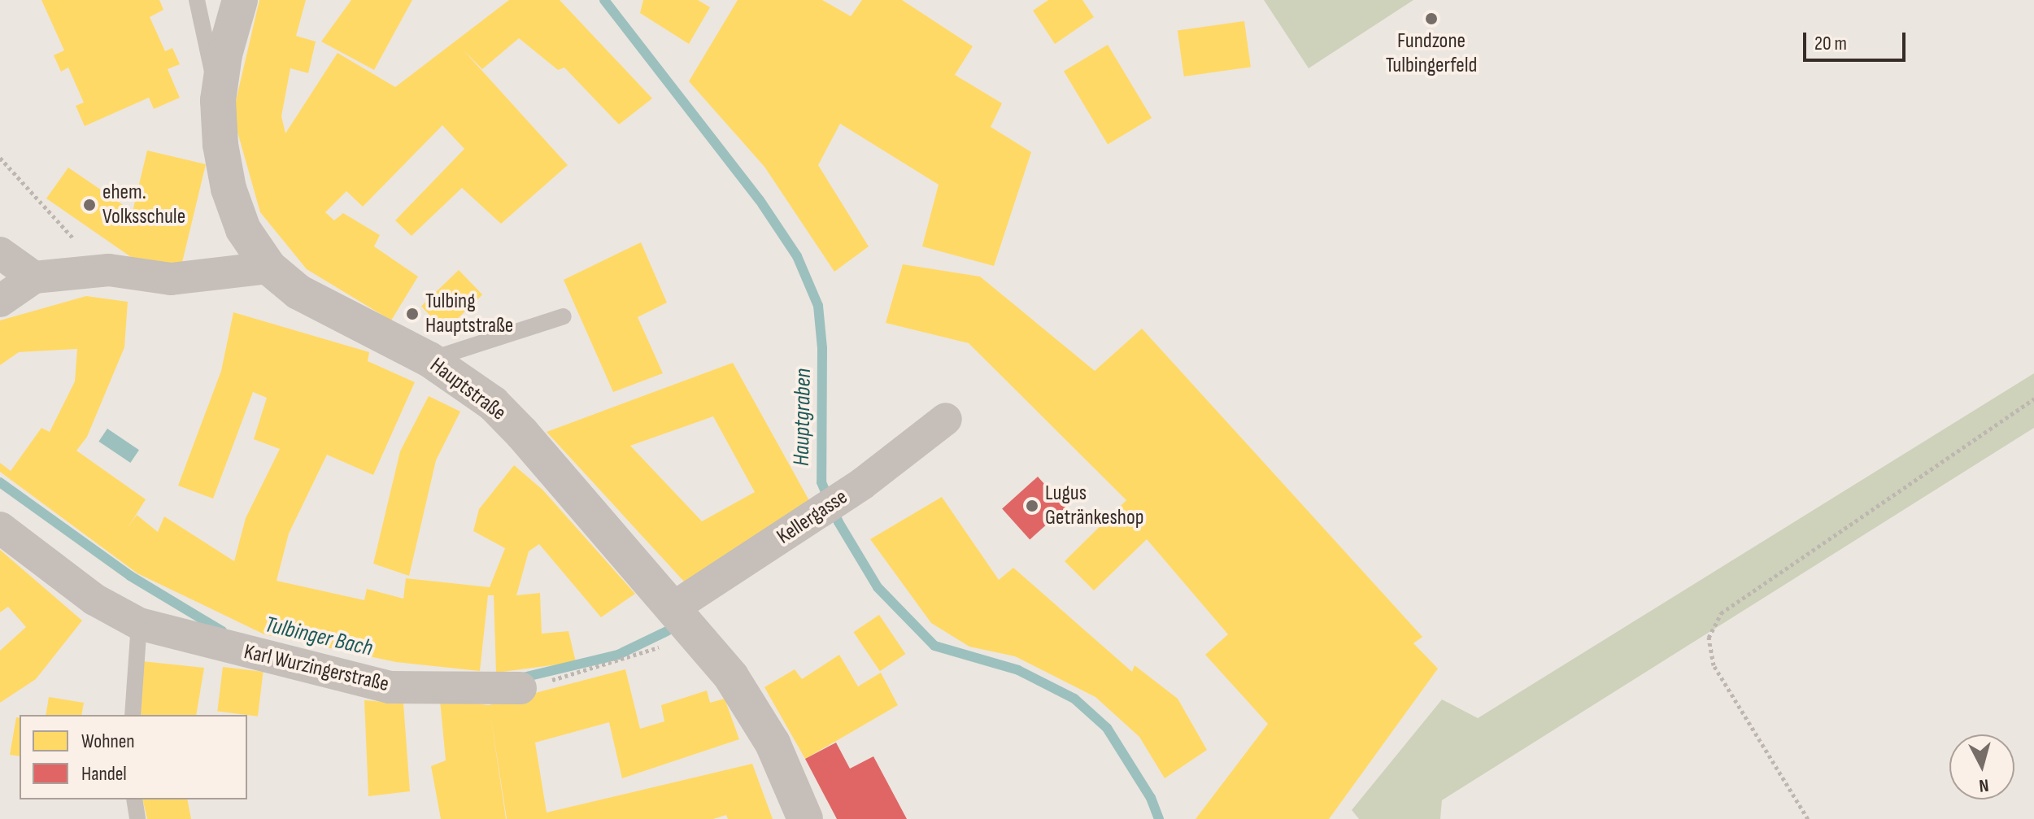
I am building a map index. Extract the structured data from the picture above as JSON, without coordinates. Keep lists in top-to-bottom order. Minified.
{"streets":{"street":["Hauptstraße","Kellergasse","Karl Wurzingerstraße"]},"crossings":[["Hauptstraße","Kellergasse"]],"water":["Hauptgraben","Tulbinger Bach"],"places":["Fundzone Tulbingerfeld","ehem. Volksschule","Tulbing Hauptstraße","Lugus Getränkeshop"],"legend":["Wohnen","Handel"],"scale_bar":"20 m","north":"bottom"}
